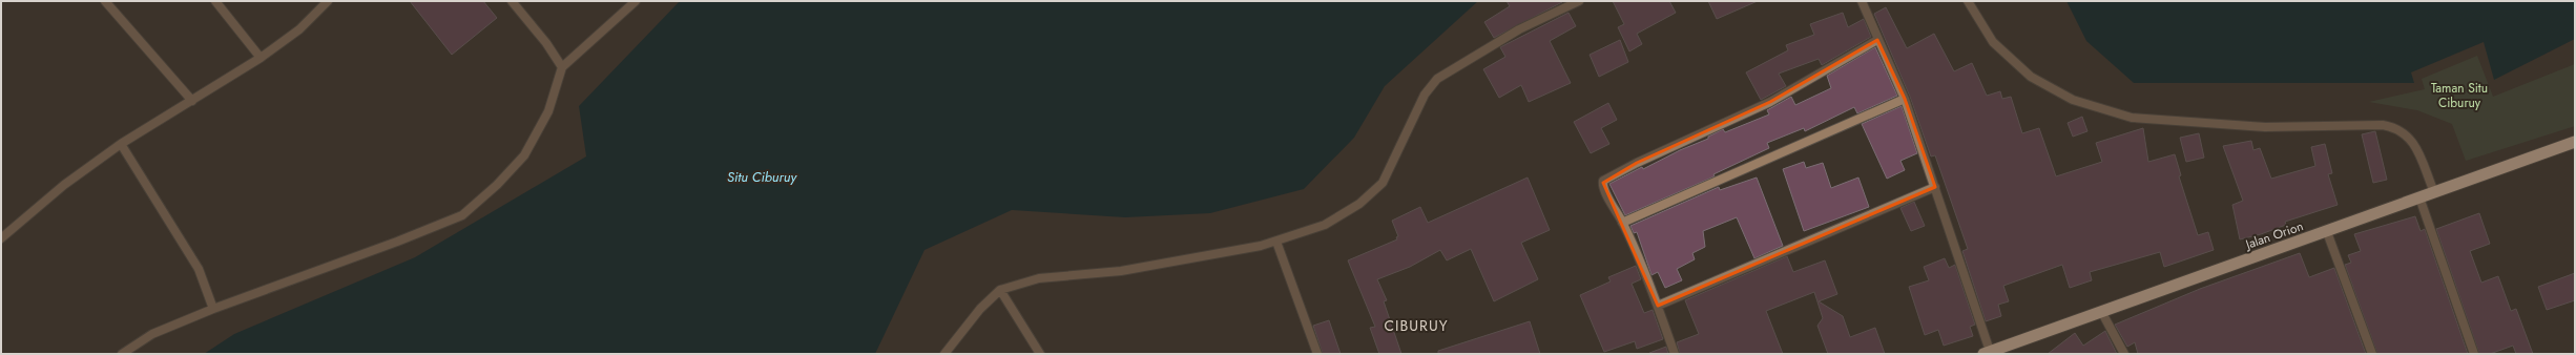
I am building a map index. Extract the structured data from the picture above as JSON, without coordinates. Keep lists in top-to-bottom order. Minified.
{"streets":{"highway":["Jalan Orion"]},"districts":["CIBURUY"],"water":["Situ Ciburuy"],"parks":["Taman Situ Ciburuy"]}
